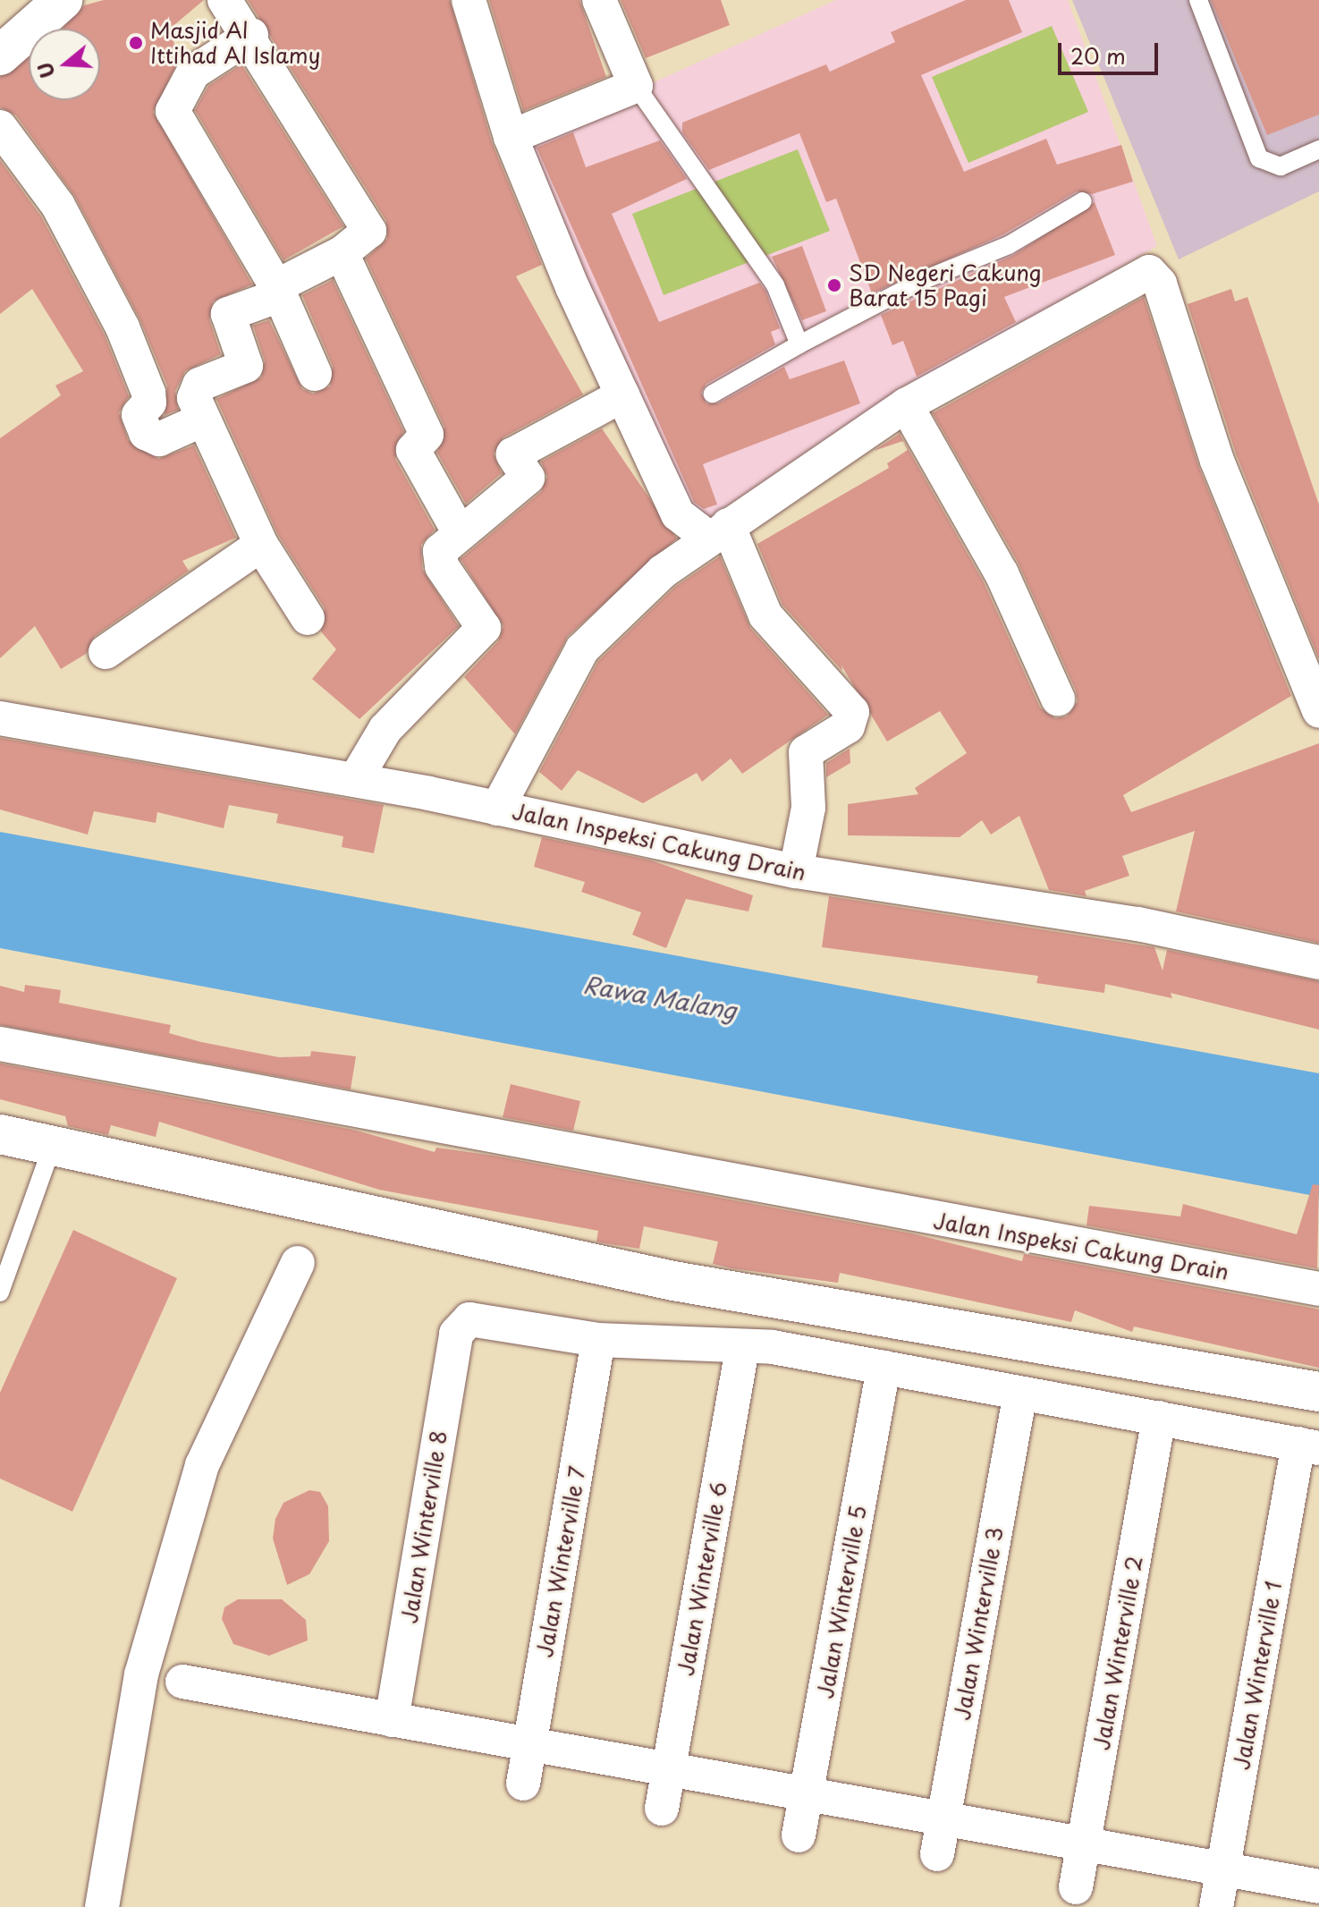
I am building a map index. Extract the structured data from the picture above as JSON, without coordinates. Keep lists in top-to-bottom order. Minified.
{"streets":{"street":["Jalan Inspeksi Cakung Drain","Jalan Winterville 8","Jalan Winterville 7","Jalan Winterville 6","Jalan Winterville 5","Jalan Winterville 3","Jalan Winterville 2","Jalan Winterville 1"]},"crossings":[["Jalan Winterville 8","Jalan Winterville 7"]],"water":["Rawa Malang"],"places":["Masjid Al Ittihad Al Islamy","SD Negeri Cakung Barat 15 Pagi"],"scale_bar":"20 m","north":"left"}
